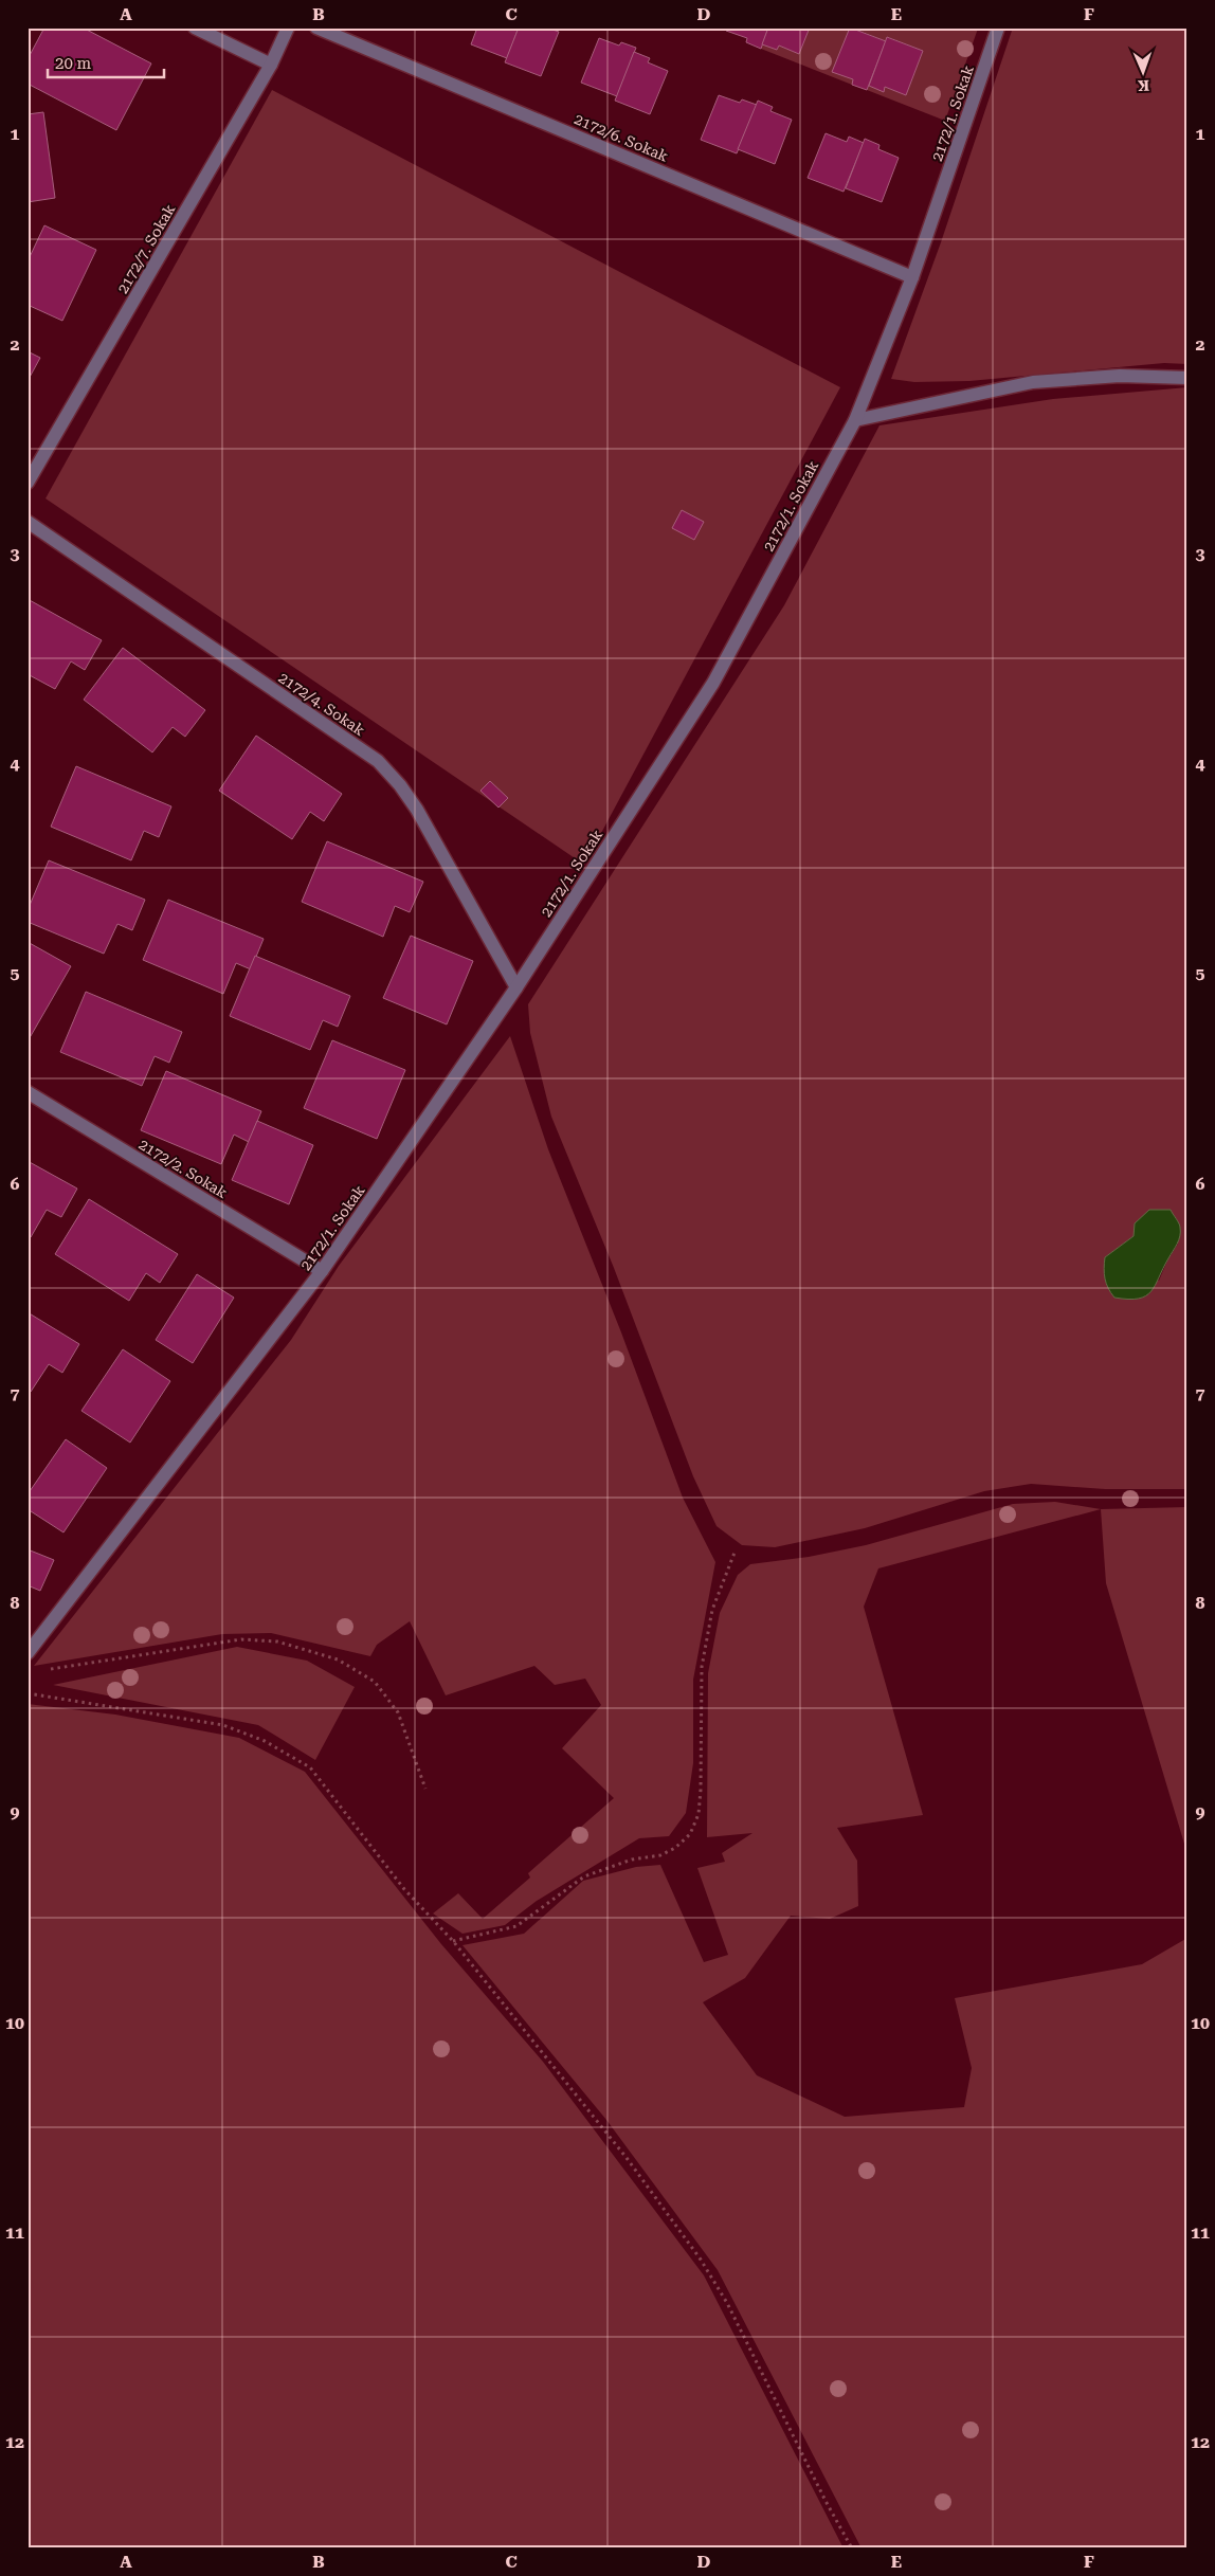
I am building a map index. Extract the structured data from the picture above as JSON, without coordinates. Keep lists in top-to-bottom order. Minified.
{"streets":{"street":["2172/1. Sokak","2172/6. Sokak","2172/7. Sokak","2172/4. Sokak","2172/2. Sokak"]},"crossings":[["2172/1. Sokak","2172/6. Sokak"],["2172/1. Sokak","2172/4. Sokak"],["2172/1. Sokak","2172/2. Sokak"]],"scale_bar":"20 m","north":"bottom","grid":{"columns":["A","B","C","D","E","F"],"rows":["1","2","3","4","5","6","7","8","9","10","11","12"]}}
